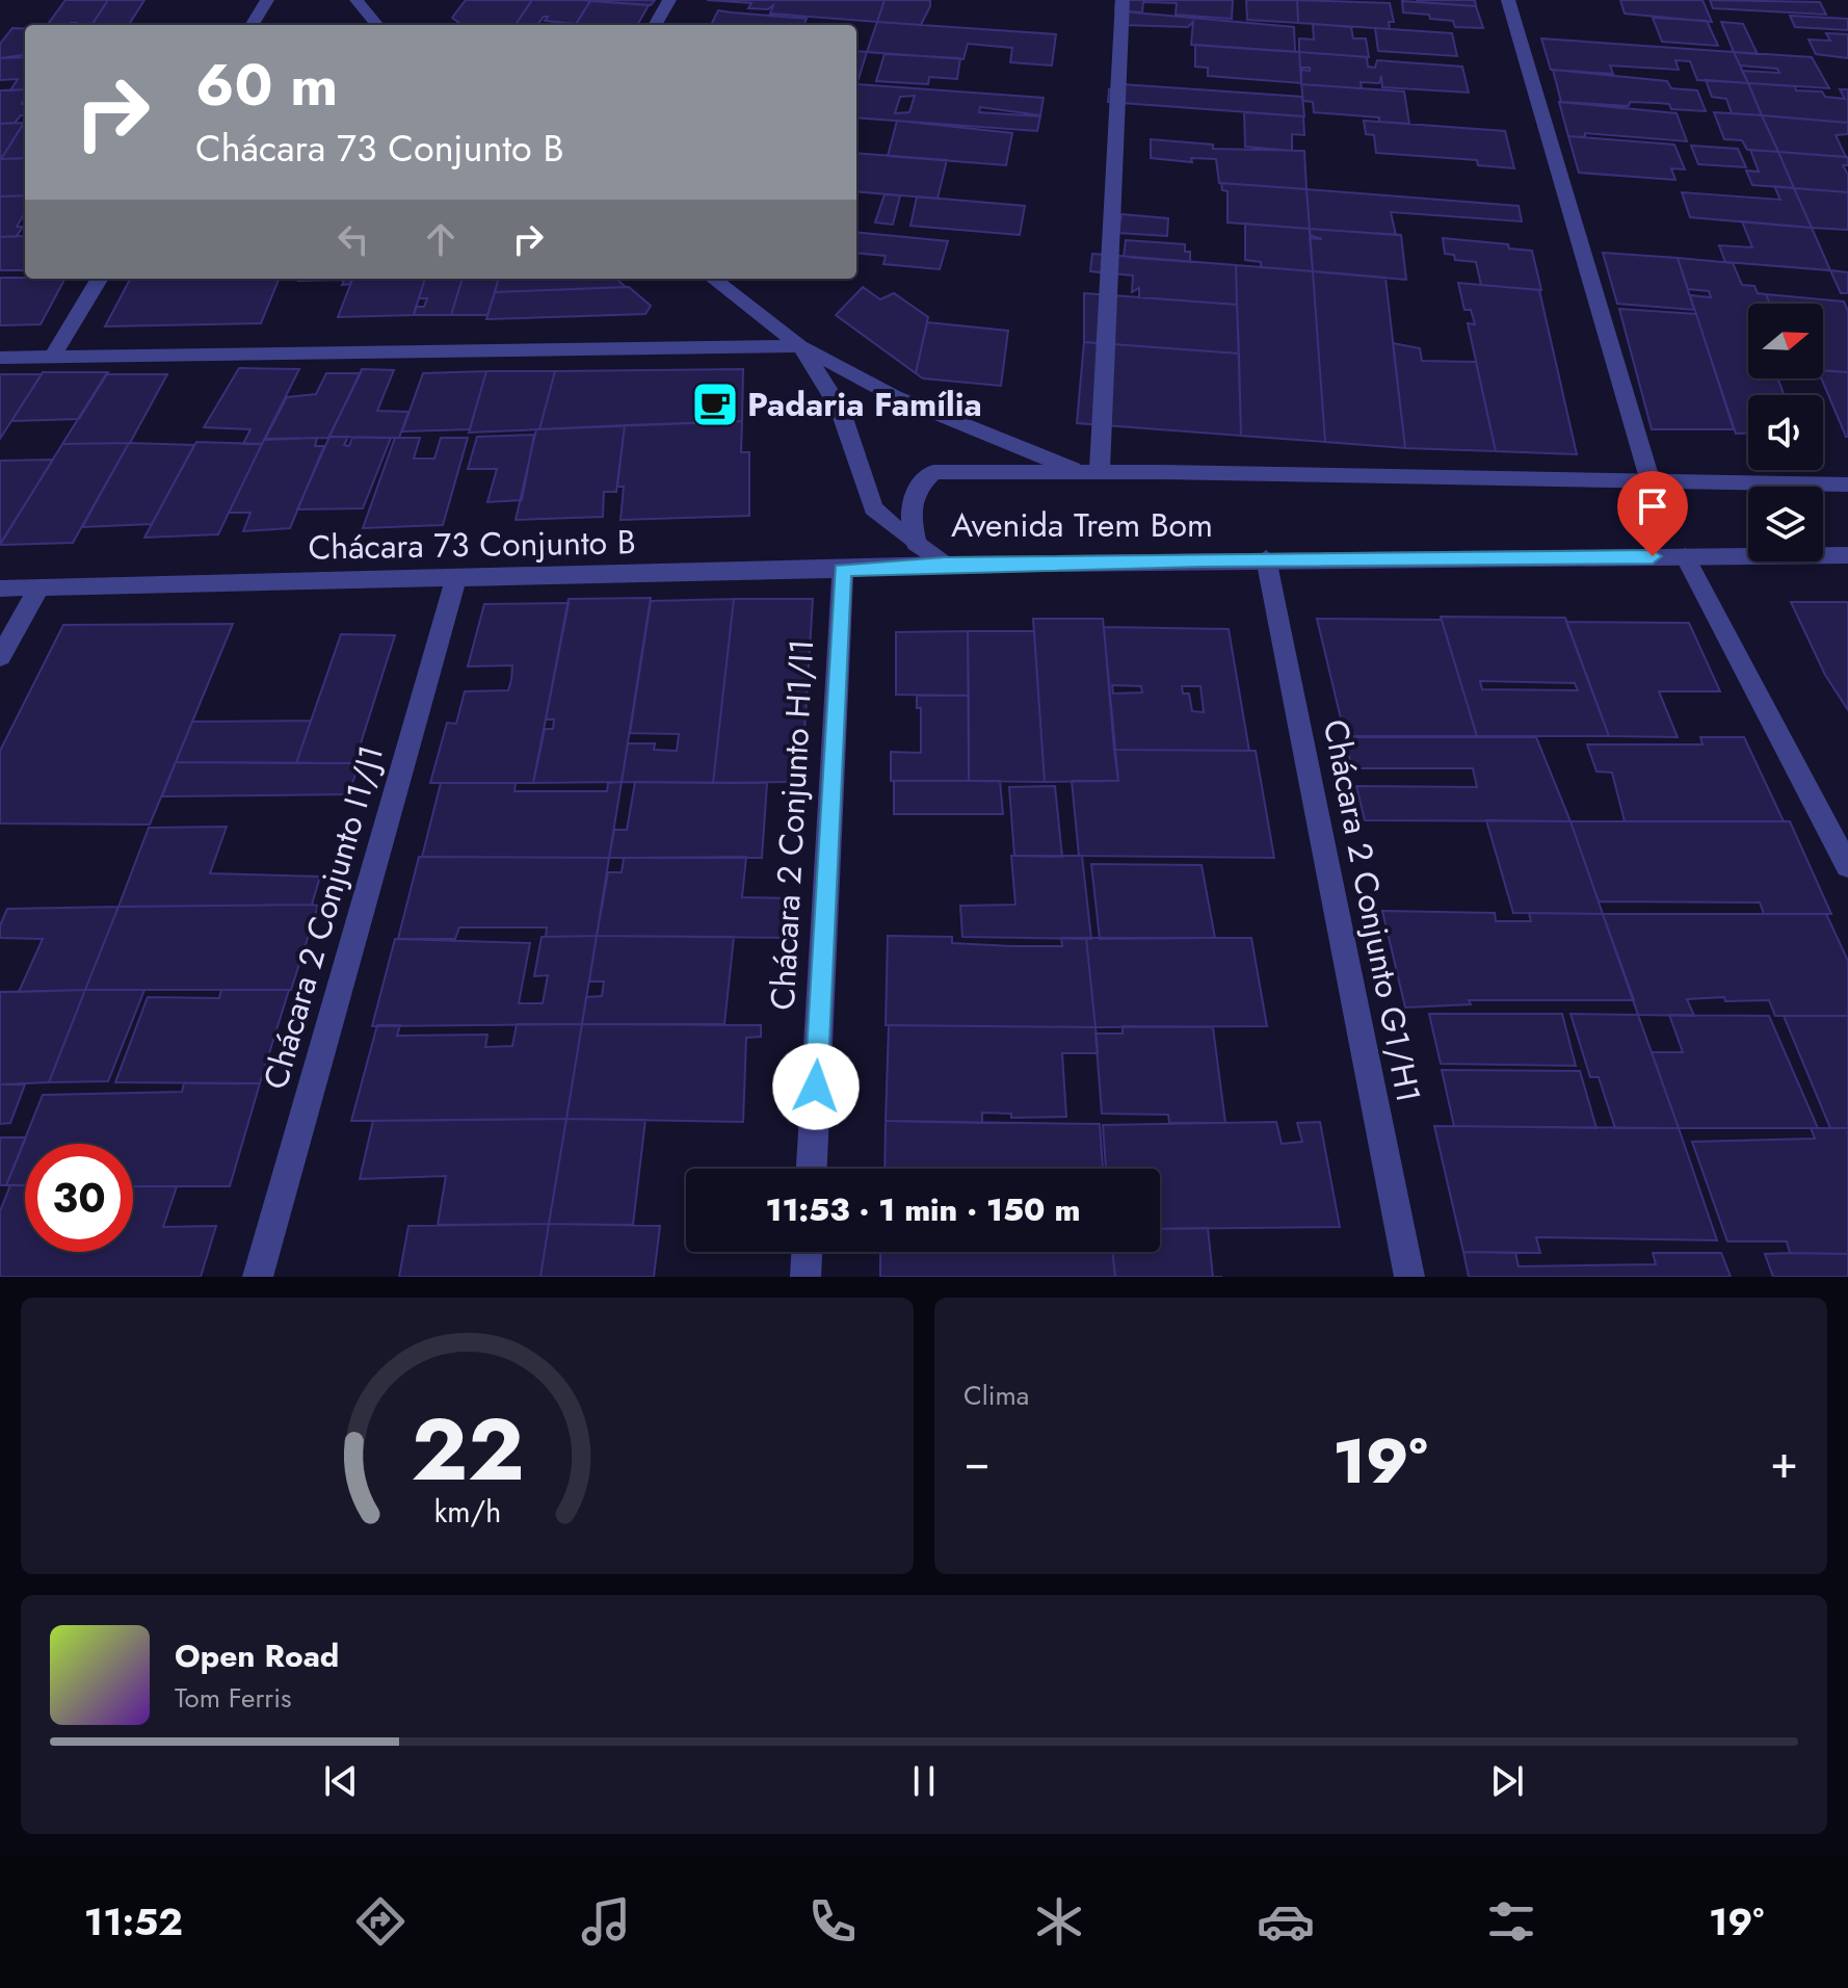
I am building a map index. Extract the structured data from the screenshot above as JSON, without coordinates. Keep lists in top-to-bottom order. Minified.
{"streets":{"street":["Avenida Trem Bom","Chácara 73 Conjunto B","Chácara 2 Conjunto H1/I1","Chácara 2 Conjunto G1/H1","Chácara 2 Conjunto I1/J1"]},"crossings":[["Avenida Trem Bom","Chácara 73 Conjunto B"],["Avenida Trem Bom","Chácara 2 Conjunto G1/H1"],["Chácara 73 Conjunto B","Chácara 2 Conjunto H1/I1"],["Chácara 73 Conjunto B","Chácara 2 Conjunto I1/J1"]],"places":{"cafe":["Padaria Família"]},"north":"right","page":{"turn":["60 m","Chácara 73 Conjunto B"],"limit":"30","trip":"11:53 · 1 min · 150 m","tile":"Clima","heat":["−","19°","+"],"song":["Open Road","Tom Ferris"],"tabs":["11:52","19°"],"gauge":["22","km/h"]}}
